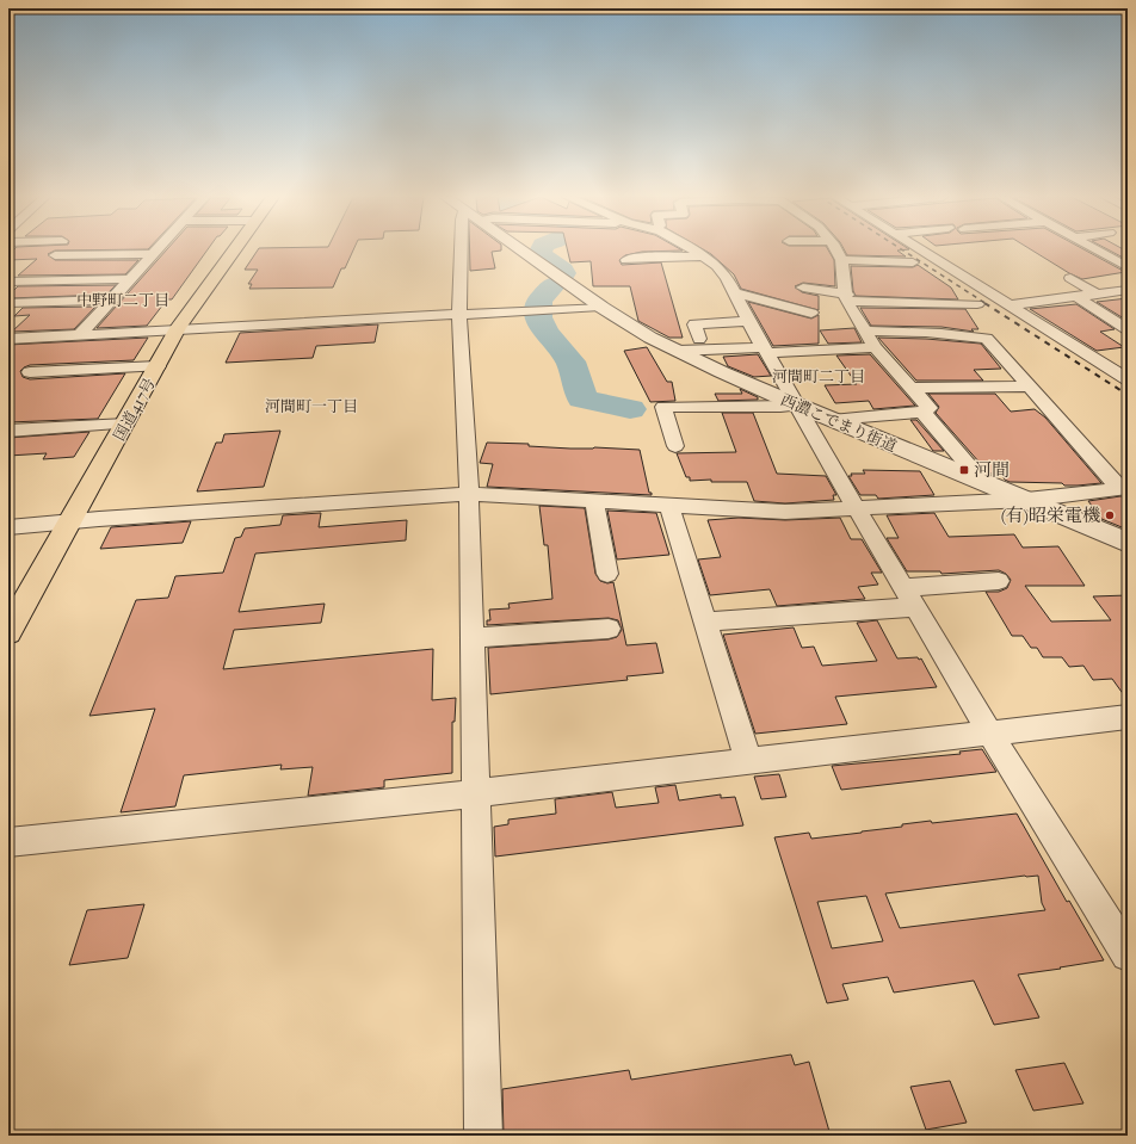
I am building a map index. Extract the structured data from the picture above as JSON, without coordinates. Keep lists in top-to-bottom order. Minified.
{"streets":{"highway":["国道417号"],"street":["西濃こでまり街道"]},"districts":["中野町二丁目","河間町二丁目","河間町一丁目"],"places":{"transit":["河間"],"other":["(有)昭栄電機"]}}
